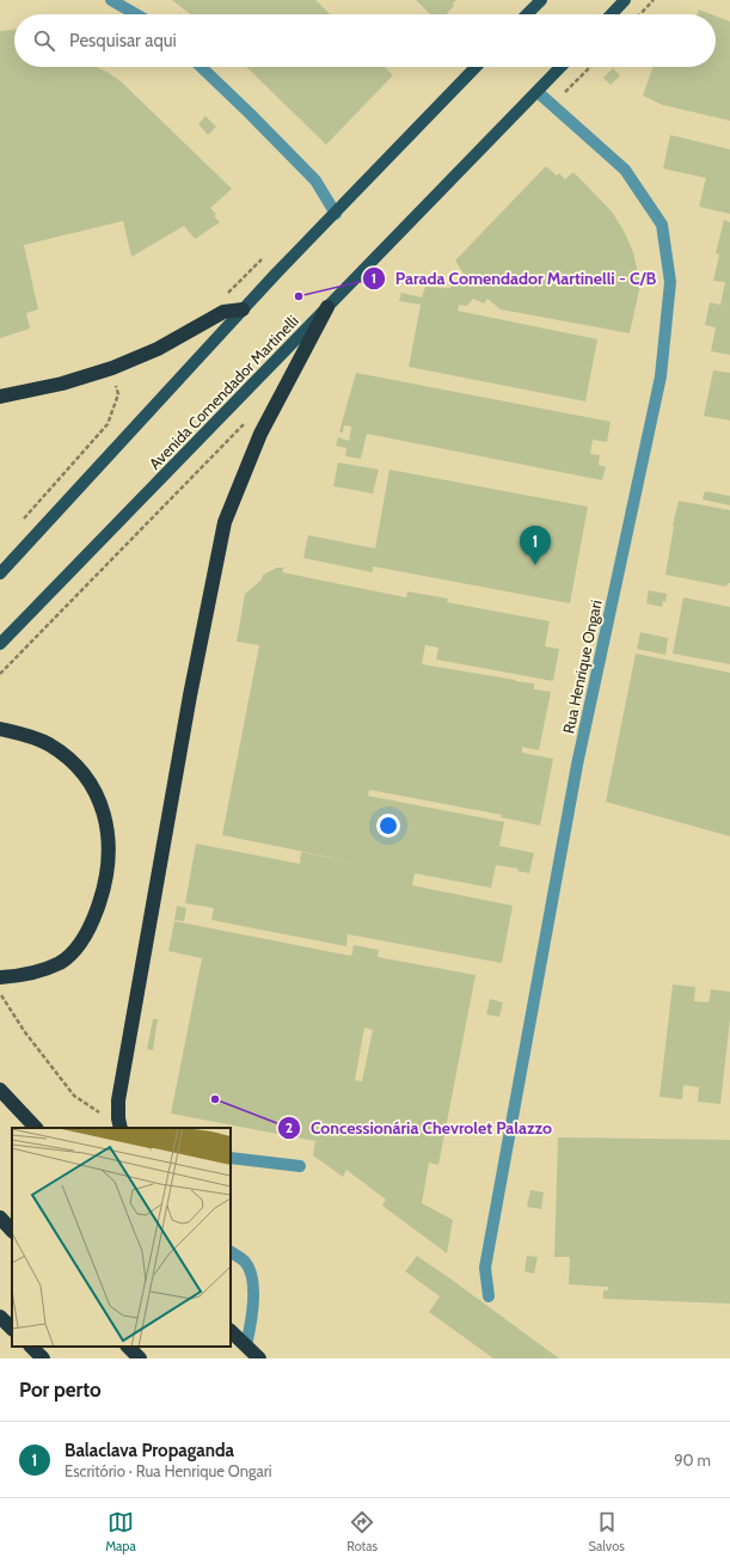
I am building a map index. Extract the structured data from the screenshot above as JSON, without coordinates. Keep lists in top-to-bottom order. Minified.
{"streets":{"main road":["Avenida Comendador Martinelli"],"street":["Rua Henrique Ongari"]},"crossings":[["Avenida Comendador Martinelli","Rua Henrique Ongari"]],"places":["Parada Comendador Martinelli - C/B","Concessionária Chevrolet Palazzo"],"page":{"search":"Pesquisar aqui","pins":"1","heading":"Por perto","list":[{"mark":"1","name":"Balaclava Propaganda","note":"Escritório · Rua Henrique Ongari","value":"90 m"}],"nav":["Mapa","Rotas","Salvos"]}}
